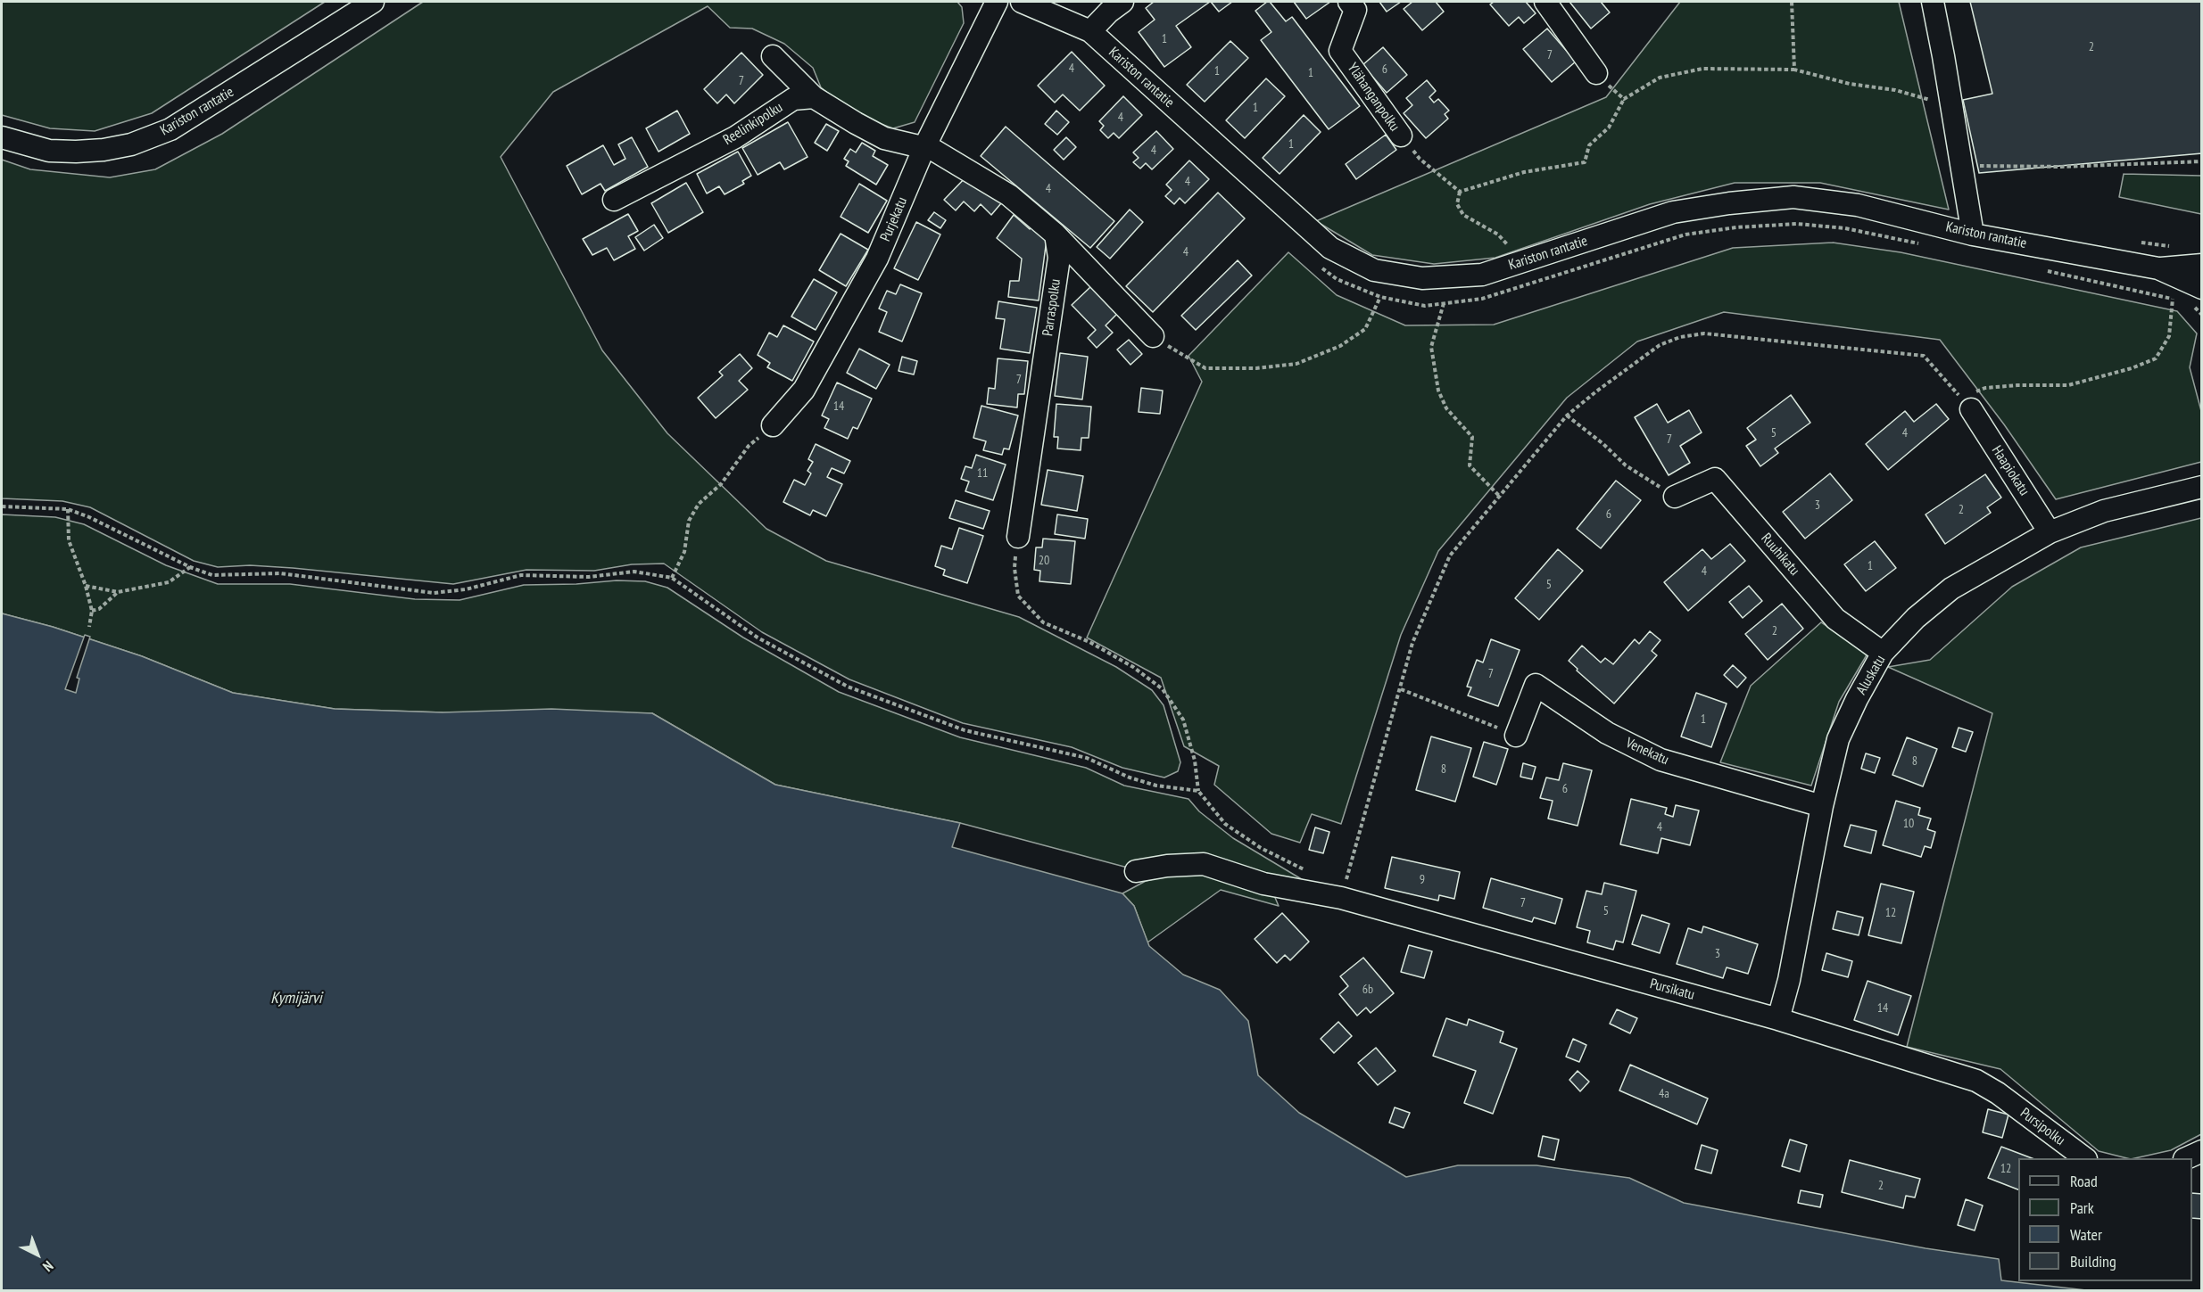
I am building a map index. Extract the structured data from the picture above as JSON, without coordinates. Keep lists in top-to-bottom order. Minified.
{"streets":{"street":["Kariston rantatie","Ylähanganpolku","Reelinkipolku","Purjekatu","Parraspolku","Haapiokatu","Ruuhikatu","Aluskatu","Venekatu","Pursikatu","Pursipolku"]},"crossings":[["Haapiokatu","Aluskatu"],["Ruuhikatu","Aluskatu"],["Aluskatu","Venekatu"],["Aluskatu","Pursikatu"],["Pursikatu","Pursipolku"]],"water":["Kymijärvi"],"house_numbers":["1","2","7","4","6","1","1","7","1","4","1","4","4","4","4","7","14","5","4","7","11","3","2","6","20","1","4","5","2","7","1","8","8","6","10","4","9","7","5","12","3","6b","14","4a","12","2"],"legend":["Road","Park","Water","Building"],"north":"bottom right"}
